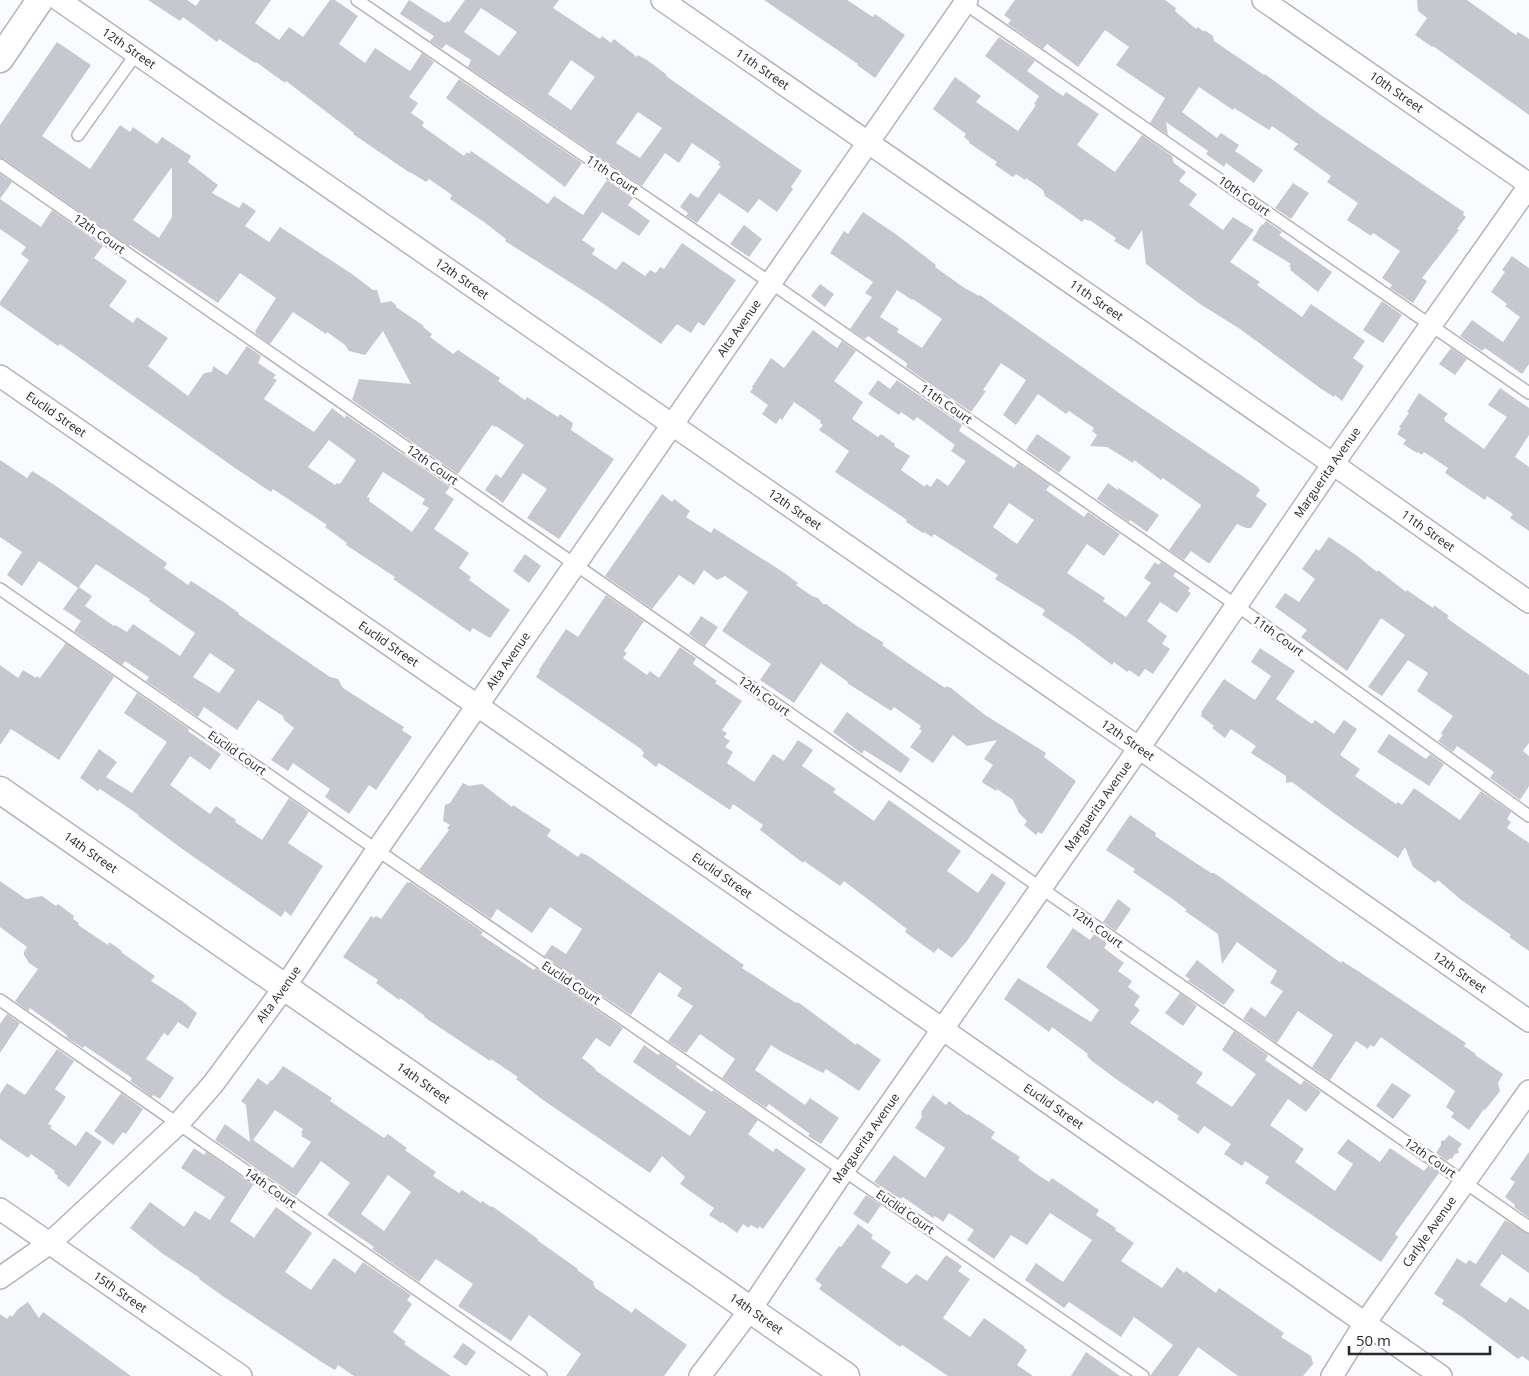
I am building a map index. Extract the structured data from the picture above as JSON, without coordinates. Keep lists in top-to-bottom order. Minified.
{"streets":{"street":["12th Street","11th Street","10th Street","Alta Avenue","Euclid Street","Marguerita Avenue","14th Street","Carlyle Avenue","15th Street"],"lane":["11th Court","10th Court","12th Court","Euclid Court","14th Court"]},"crossings":[["12th Street","Alta Avenue"],["12th Street","Marguerita Avenue"],["11th Street","Alta Avenue"],["11th Street","Marguerita Avenue"],["10th Street","Marguerita Avenue"],["11th Court","Alta Avenue"],["11th Court","Marguerita Avenue"],["10th Court","Alta Avenue"],["10th Court","Marguerita Avenue"],["12th Court","Alta Avenue"],["12th Court","Marguerita Avenue"],["12th Court","Carlyle Avenue"],["Alta Avenue","Euclid Street"],["Alta Avenue","Euclid Court"],["Alta Avenue","14th Street"],["Alta Avenue","14th Court"],["Alta Avenue","15th Street"],["Euclid Street","Marguerita Avenue"],["Euclid Street","Carlyle Avenue"],["Marguerita Avenue","Euclid Court"],["Marguerita Avenue","14th Street"]],"scale_bar":"50 m"}
